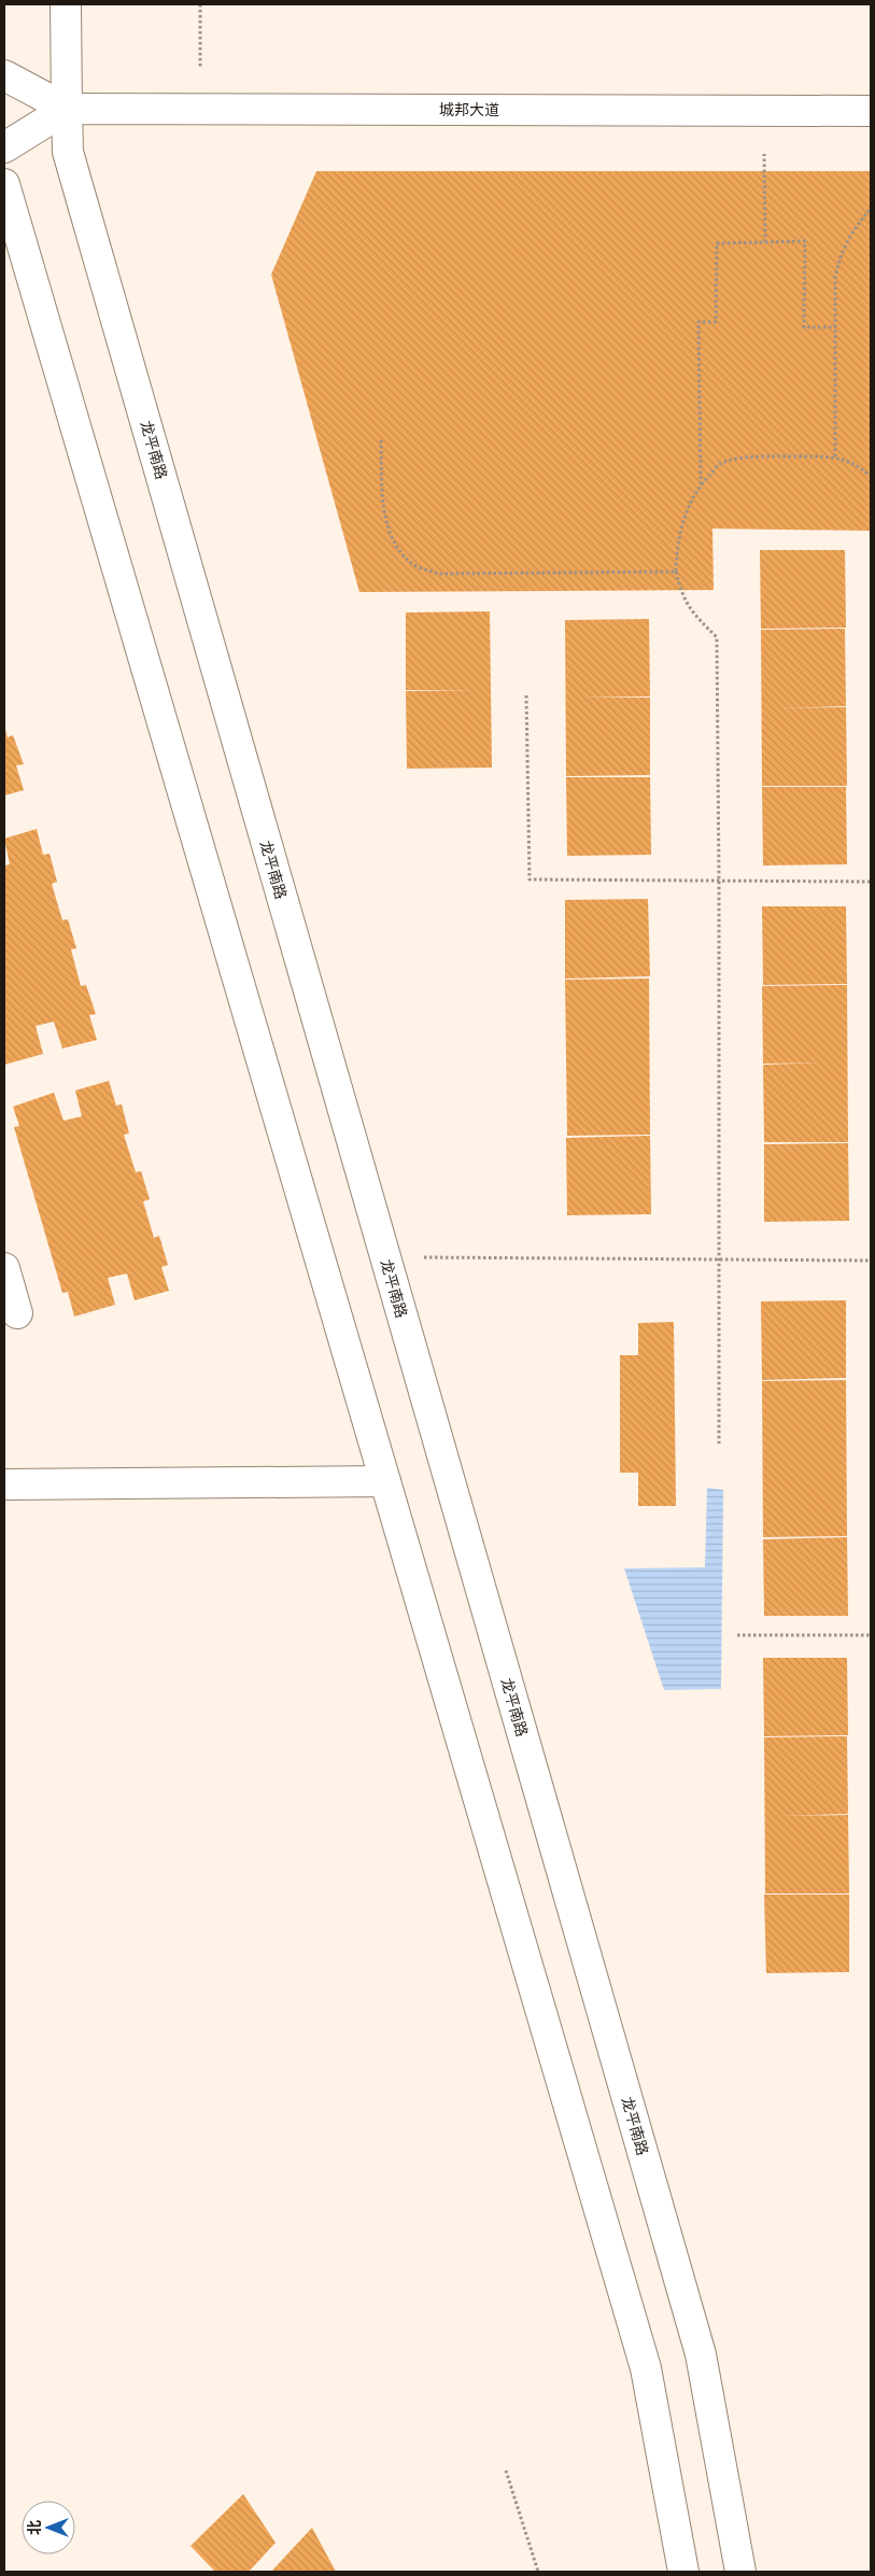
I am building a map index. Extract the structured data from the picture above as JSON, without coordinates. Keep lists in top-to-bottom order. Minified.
{"streets":{"street":["城邦大道","龙平南路"]},"crossings":[["城邦大道","龙平南路"]],"north":"left"}
